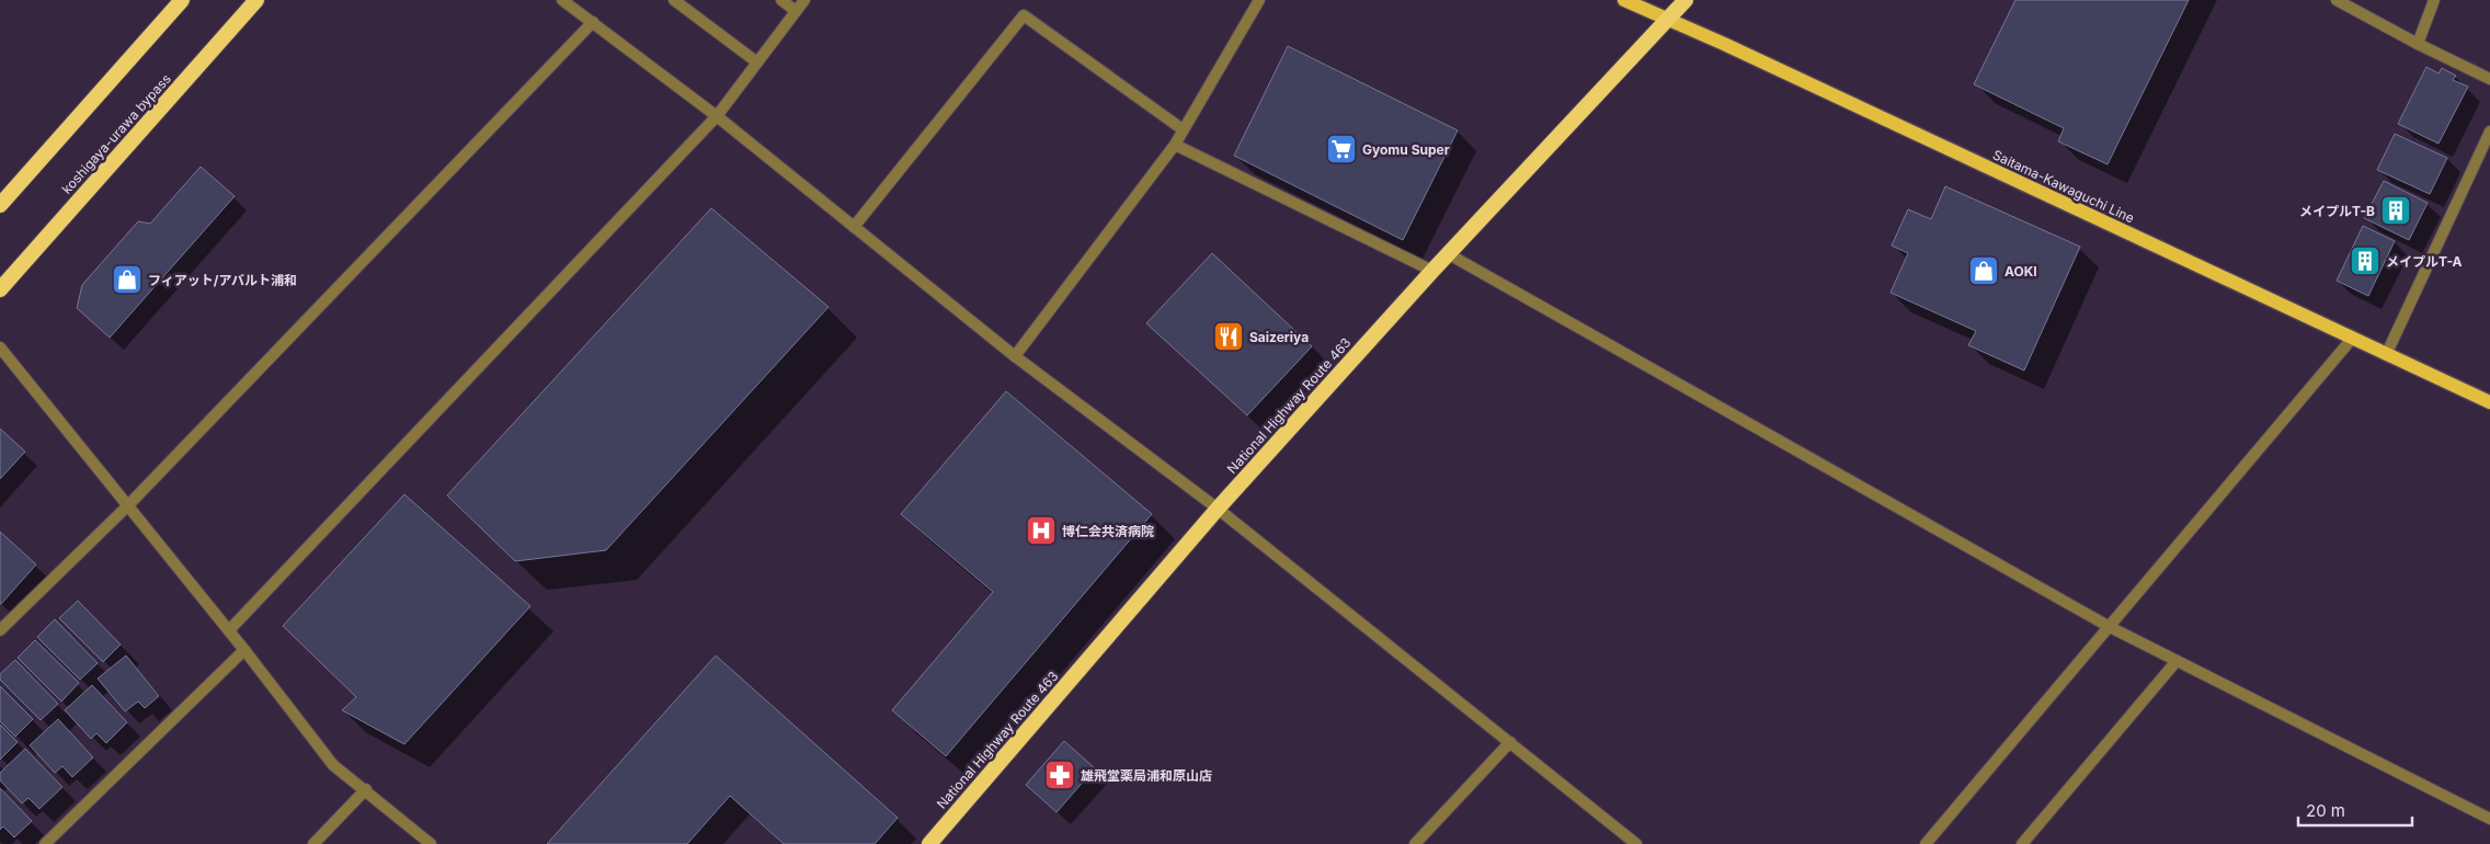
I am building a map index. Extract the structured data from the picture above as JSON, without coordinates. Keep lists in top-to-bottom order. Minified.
{"streets":{"highway":["koshigaya-urawa bypass","National Highway Route 463"],"main road":["Saitama-Kawaguchi Line"]},"crossings":[["Saitama-Kawaguchi Line","National Highway Route 463"]],"places":{"supermarket":["Gyomu Super"],"building":["メイプルT-B","メイプルT-A"],"shop":["AOKI","フィアット/アバルト浦和"],"restaurant":["Saizeriya"],"hospital":["博仁会共済病院"],"pharmacy":["雄飛堂薬局浦和原山店"]},"scale_bar":"20 m"}
